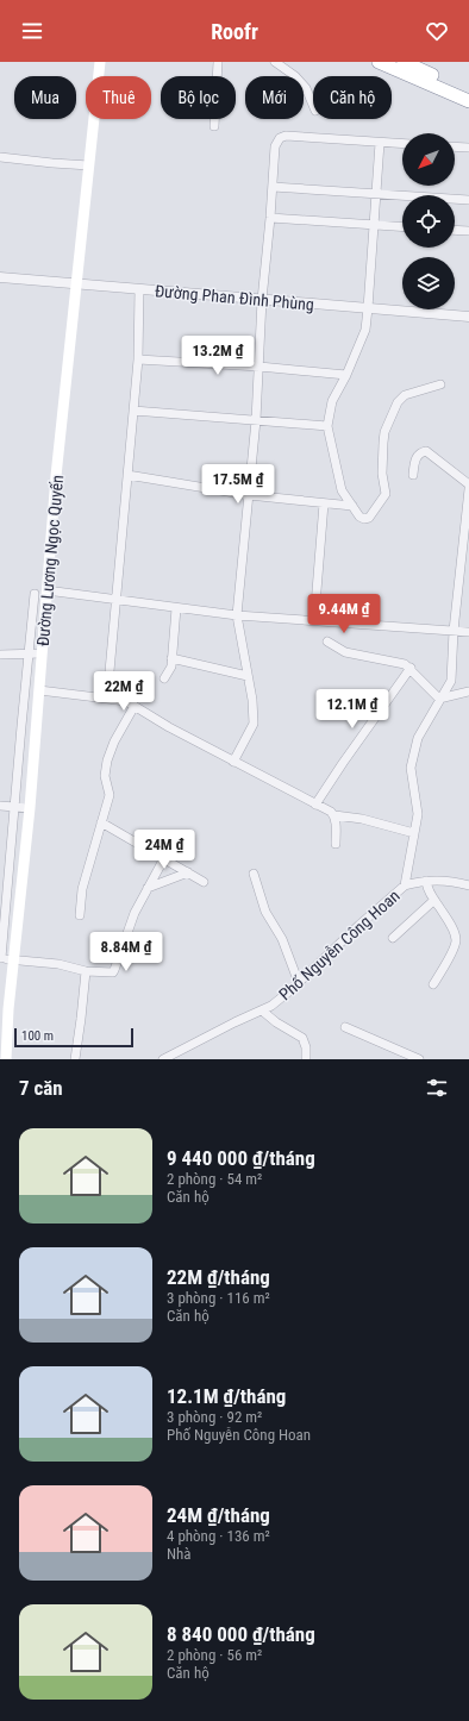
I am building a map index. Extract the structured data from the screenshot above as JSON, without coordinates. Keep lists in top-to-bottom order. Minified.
{"streets":{"main road":["Đường Lương Ngọc Quyến"],"street":["Đường Phan Đình Phùng","Phố Nguyễn Công Hoan"]},"crossings":[["Đường Phan Đình Phùng","Đường Lương Ngọc Quyến"]],"scale_bar":"100 m","north":"bottom left","page":{"header":"Roofr","chip":["Mua","Thuê","Bộ lọc","Mới","Căn hộ"],"price":["13.2M ₫","17.5M ₫","9.44M ₫","22M ₫","12.1M ₫","24M ₫","8.84M ₫"],"scale":"100 m","heading":"7 căn","list":[{"name":"9 440 000 ₫/tháng","note":"2 phòng · 54 m² · Căn hộ"},{"name":"22M ₫/tháng","note":"3 phòng · 116 m² · Căn hộ"},{"name":"12.1M ₫/tháng","note":"3 phòng · 92 m² · Phố Nguyễn Công Hoan"},{"name":"24M ₫/tháng","note":"4 phòng · 136 m² · Nhà"},{"name":"8 840 000 ₫/tháng","note":"2 phòng · 56 m² · Căn hộ"}]}}
